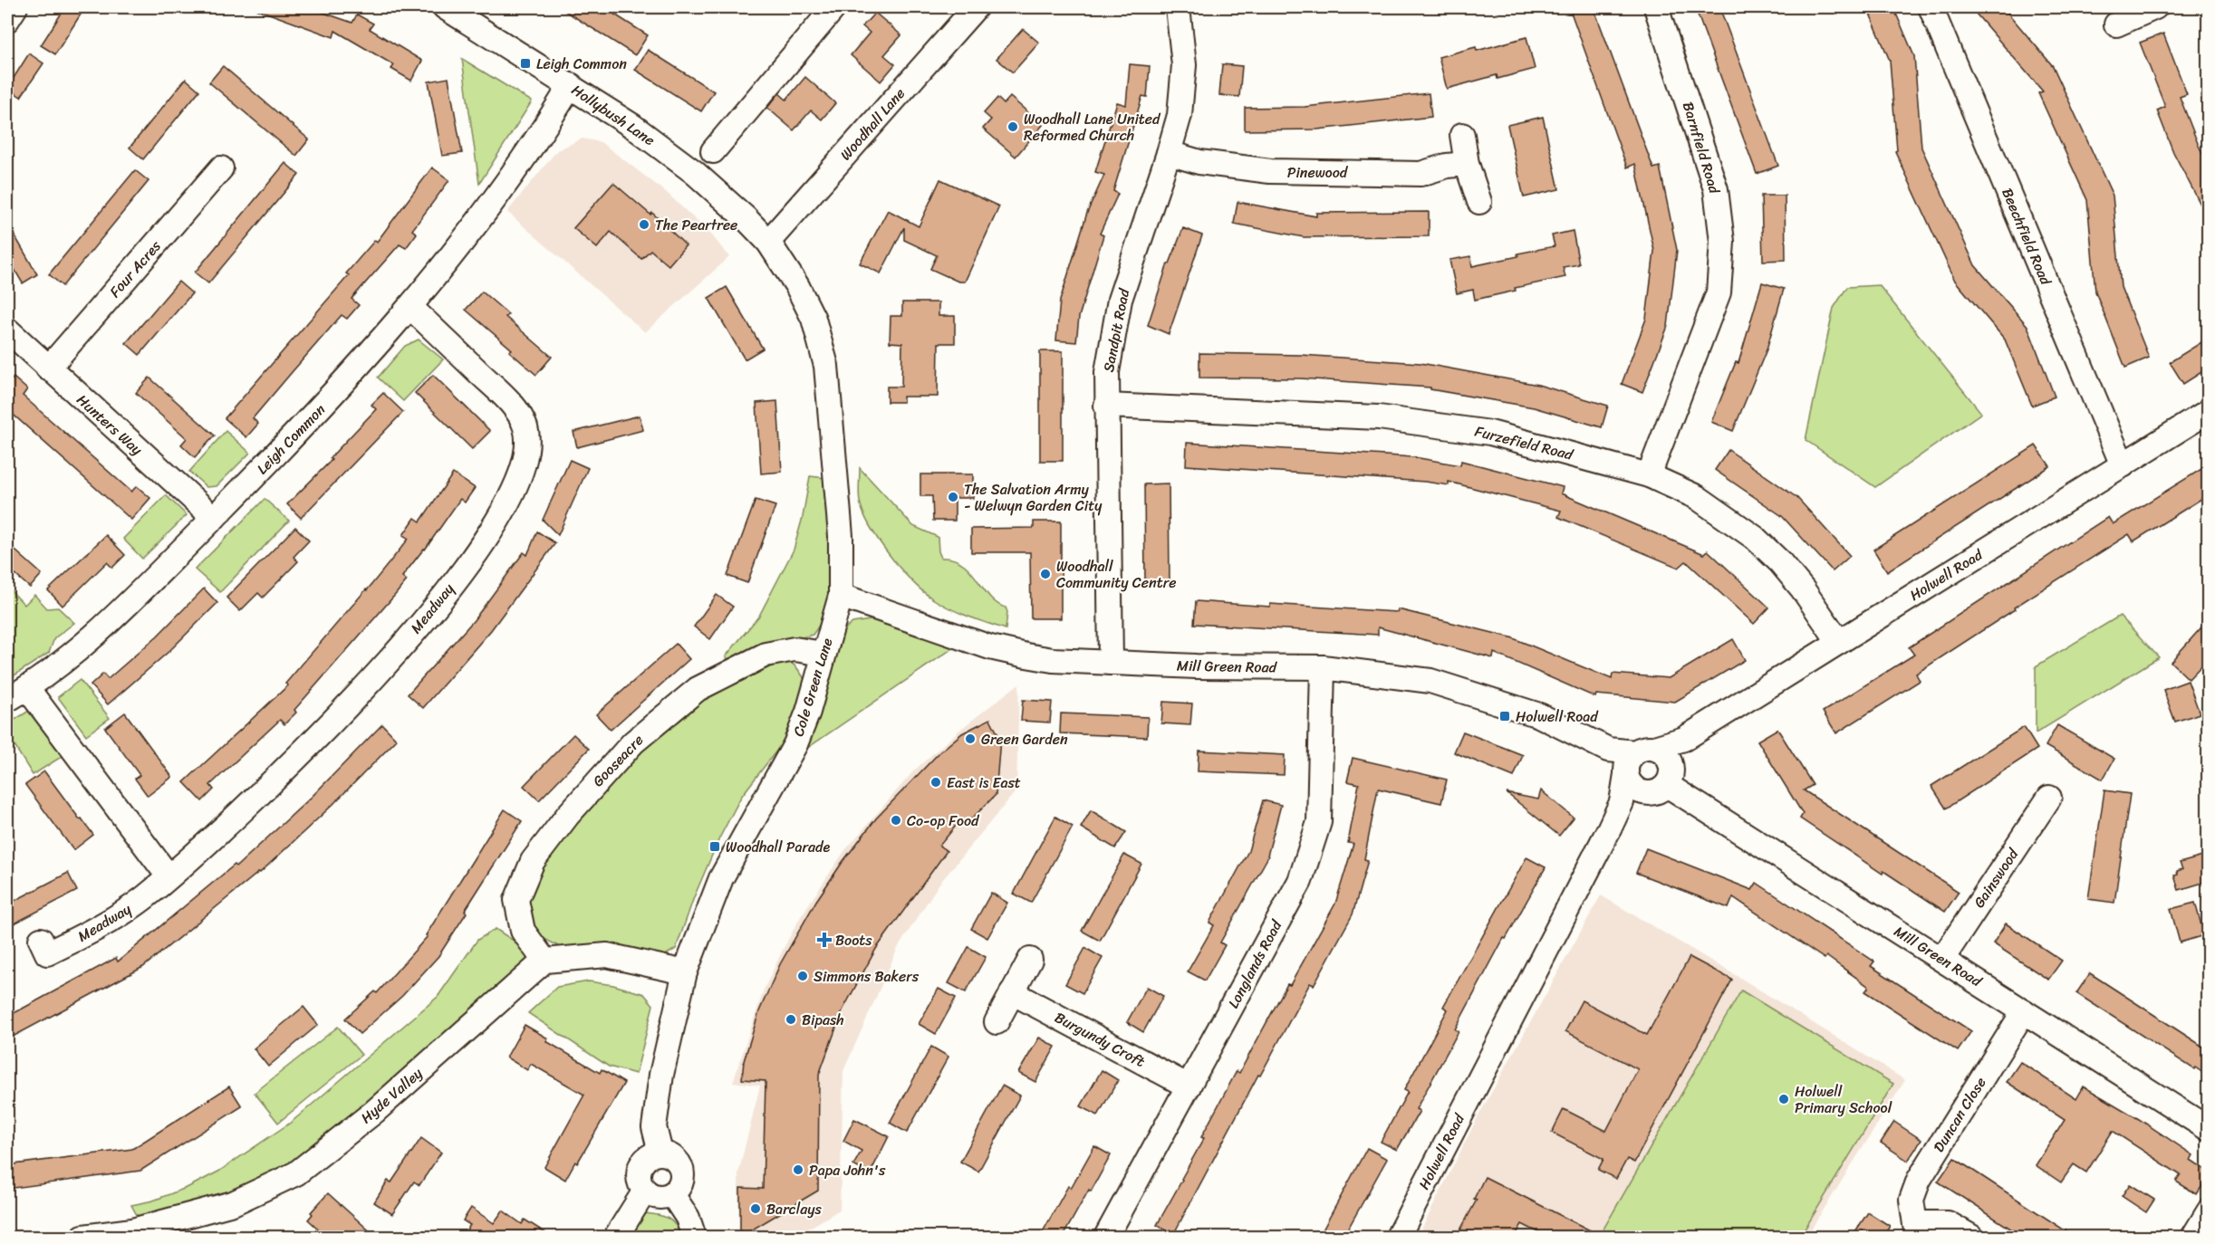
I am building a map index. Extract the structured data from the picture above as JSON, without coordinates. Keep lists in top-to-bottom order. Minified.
{"streets":{"street":["Hollybush Lane","Woodhall Lane","Barnfield Road","Pinewood","Beechfield Road","Four Acres","Sandpit Road","Hunters Way","Leigh Common","Furzefield Road","Holwell Road","Meadway","Mill Green Road","Cole Green Lane","Gooseacre","Gainswood","Longlands Road","Burgundy Croft","Hyde Valley","Duncan Close"]},"crossings":[["Hollybush Lane","Woodhall Lane"],["Hollybush Lane","Leigh Common"],["Hollybush Lane","Cole Green Lane"],["Woodhall Lane","Cole Green Lane"],["Barnfield Road","Furzefield Road"],["Pinewood","Sandpit Road"],["Beechfield Road","Holwell Road"],["Four Acres","Hunters Way"],["Sandpit Road","Furzefield Road"],["Sandpit Road","Mill Green Road"],["Hunters Way","Leigh Common"],["Leigh Common","Meadway"],["Furzefield Road","Holwell Road"],["Holwell Road","Mill Green Road"],["Mill Green Road","Cole Green Lane"],["Mill Green Road","Gainswood"],["Mill Green Road","Longlands Road"],["Mill Green Road","Duncan Close"],["Cole Green Lane","Gooseacre"],["Gooseacre","Hyde Valley"],["Longlands Road","Burgundy Croft"]],"places":{"transit":["Leigh Common","Holwell Road","Woodhall Parade"],"other":["Woodhall Lane United Reformed Church","The Peartree","The Salvation Army - Welwyn Garden City","Woodhall Community Centre","Green Garden","East is East","Co-op Food","Simmons Bakers","Bipash","Holwell Primary School","Papa John's","Barclays"],"health":["Boots"]}}
